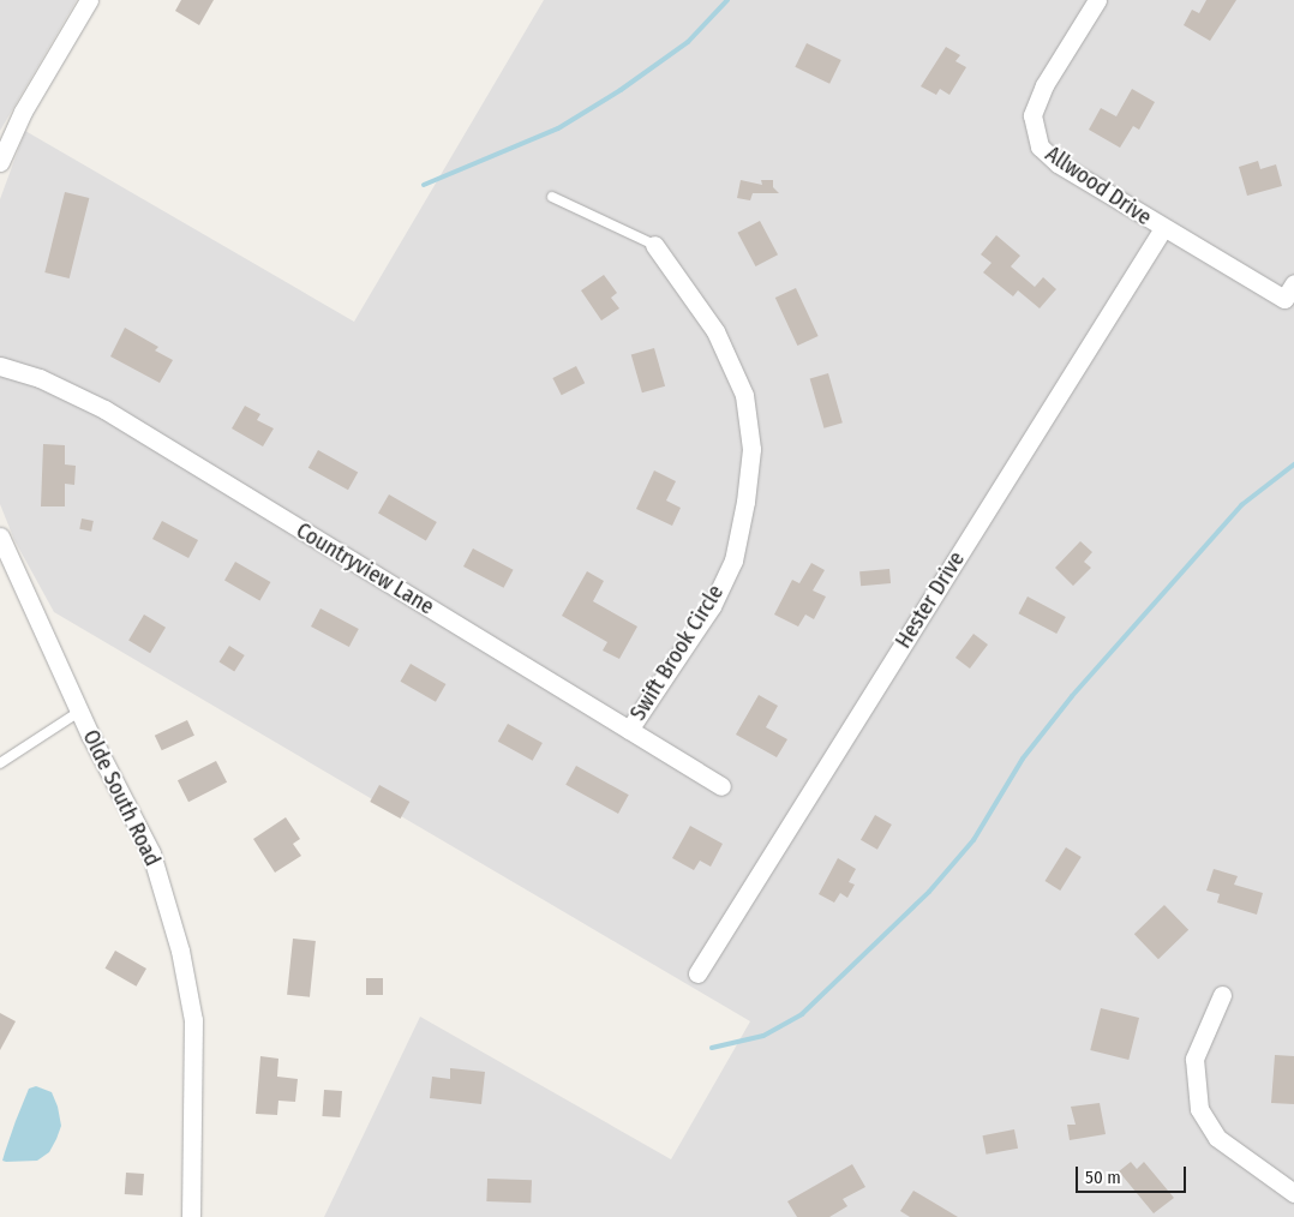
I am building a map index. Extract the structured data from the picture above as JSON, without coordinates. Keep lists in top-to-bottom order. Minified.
{"streets":{"street":["Allwood Drive","Countryview Lane","Hester Drive","Swift Brook Circle","Olde South Road"]},"crossings":[["Allwood Drive","Hester Drive"],["Countryview Lane","Swift Brook Circle"]],"scale_bar":"50 m"}
